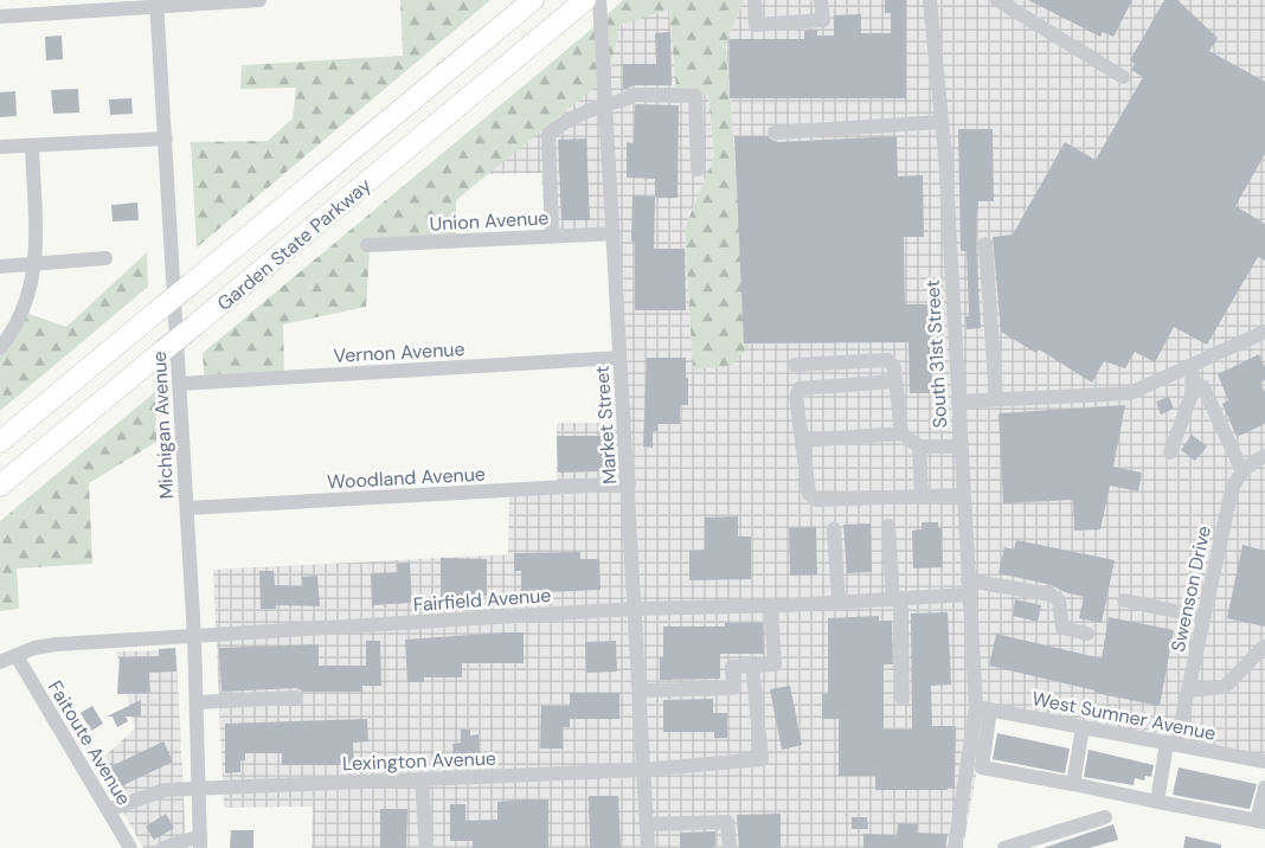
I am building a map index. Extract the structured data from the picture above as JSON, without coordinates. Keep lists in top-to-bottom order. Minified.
{"streets":{"highway":["Garden State Parkway"],"street":["Union Avenue","Vernon Avenue","South 31st Street","Michigan Avenue","Market Street","Woodland Avenue","Swenson Drive","Fairfield Avenue","West Sumner Avenue","Faitoute Avenue","Lexington Avenue"]},"crossings":[["Union Avenue","Market Street"],["Vernon Avenue","Michigan Avenue"],["Vernon Avenue","Market Street"],["South 31st Street","Fairfield Avenue"],["South 31st Street","West Sumner Avenue"],["Michigan Avenue","Woodland Avenue"],["Michigan Avenue","Fairfield Avenue"],["Michigan Avenue","Lexington Avenue"],["Market Street","Woodland Avenue"],["Market Street","Fairfield Avenue"],["Market Street","Lexington Avenue"],["Swenson Drive","West Sumner Avenue"],["Fairfield Avenue","Faitoute Avenue"],["Faitoute Avenue","Lexington Avenue"]]}
